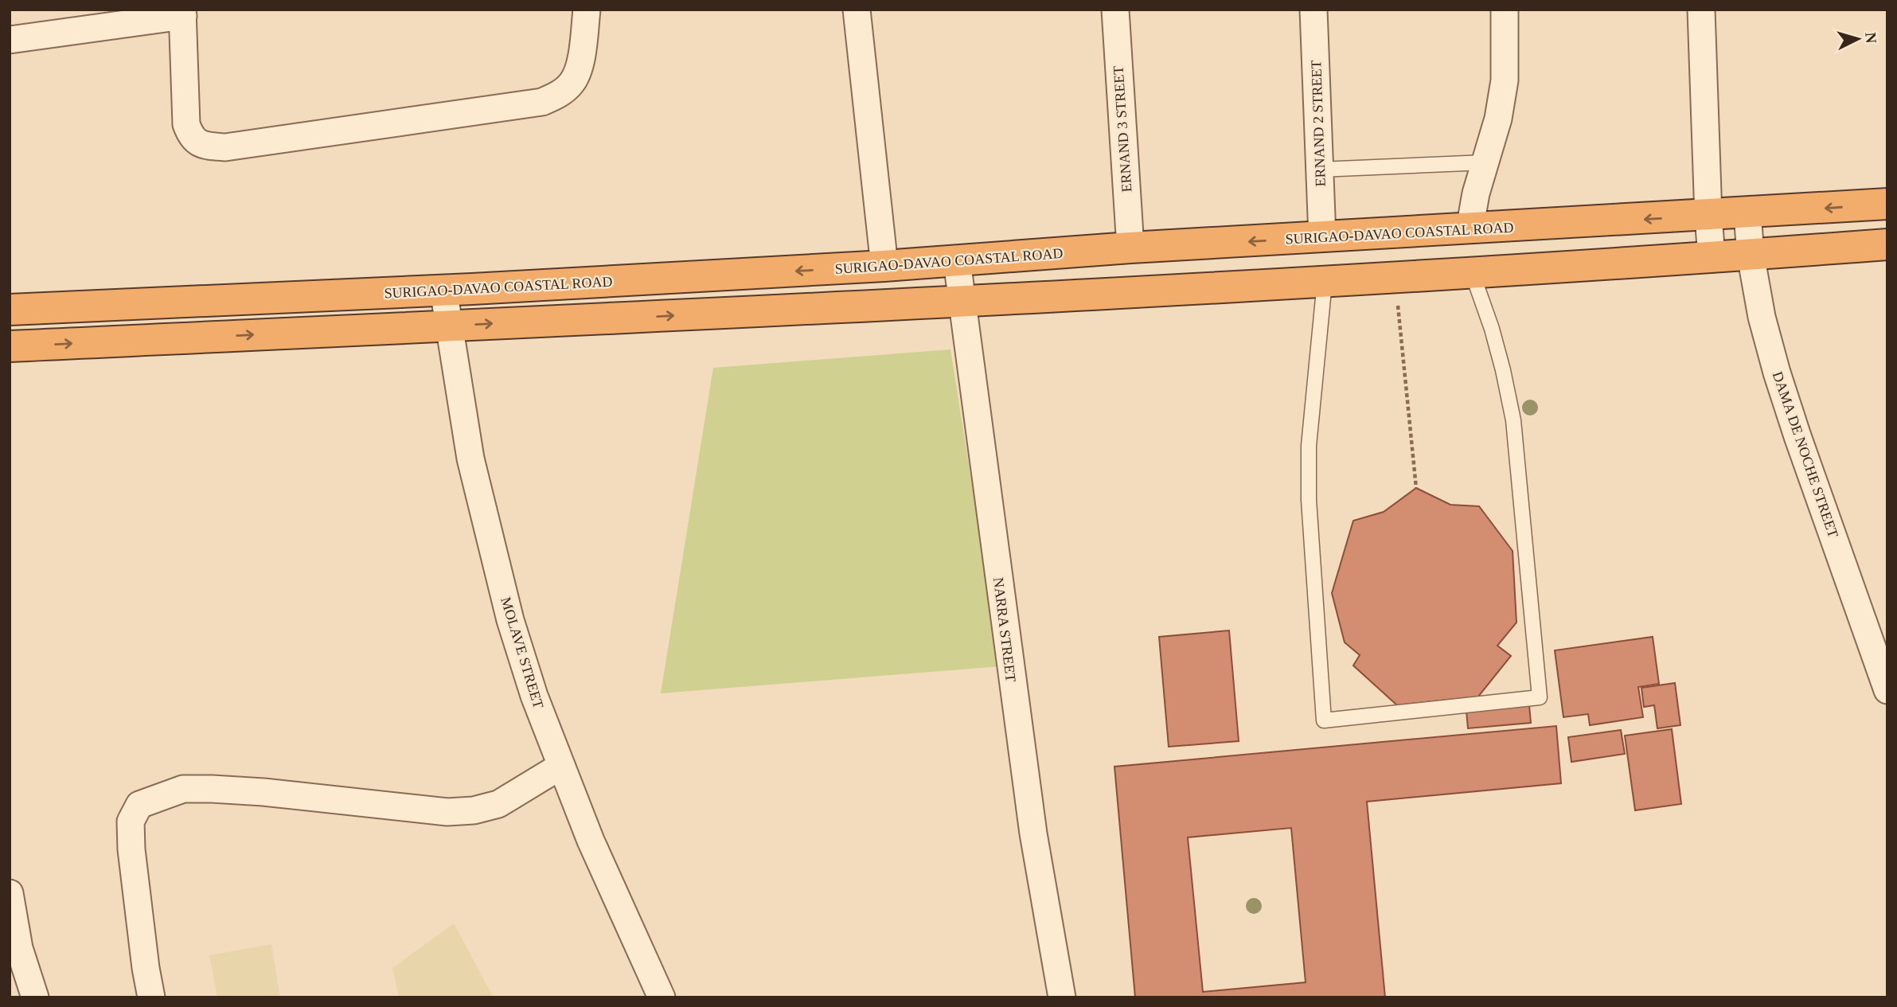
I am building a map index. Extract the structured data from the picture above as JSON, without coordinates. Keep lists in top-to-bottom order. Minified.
{"streets":{"highway":["SURIGAO-DAVAO COASTAL ROAD"],"street":["ERNAND 2 STREET","ERNAND 3 STREET","DAMA DE NOCHE STREET","NARRA STREET","MOLAVE STREET"]},"crossings":[["ERNAND 2 STREET","SURIGAO-DAVAO COASTAL ROAD"],["ERNAND 3 STREET","SURIGAO-DAVAO COASTAL ROAD"],["SURIGAO-DAVAO COASTAL ROAD","DAMA DE NOCHE STREET"],["SURIGAO-DAVAO COASTAL ROAD","NARRA STREET"],["SURIGAO-DAVAO COASTAL ROAD","MOLAVE STREET"]],"north":"right"}
